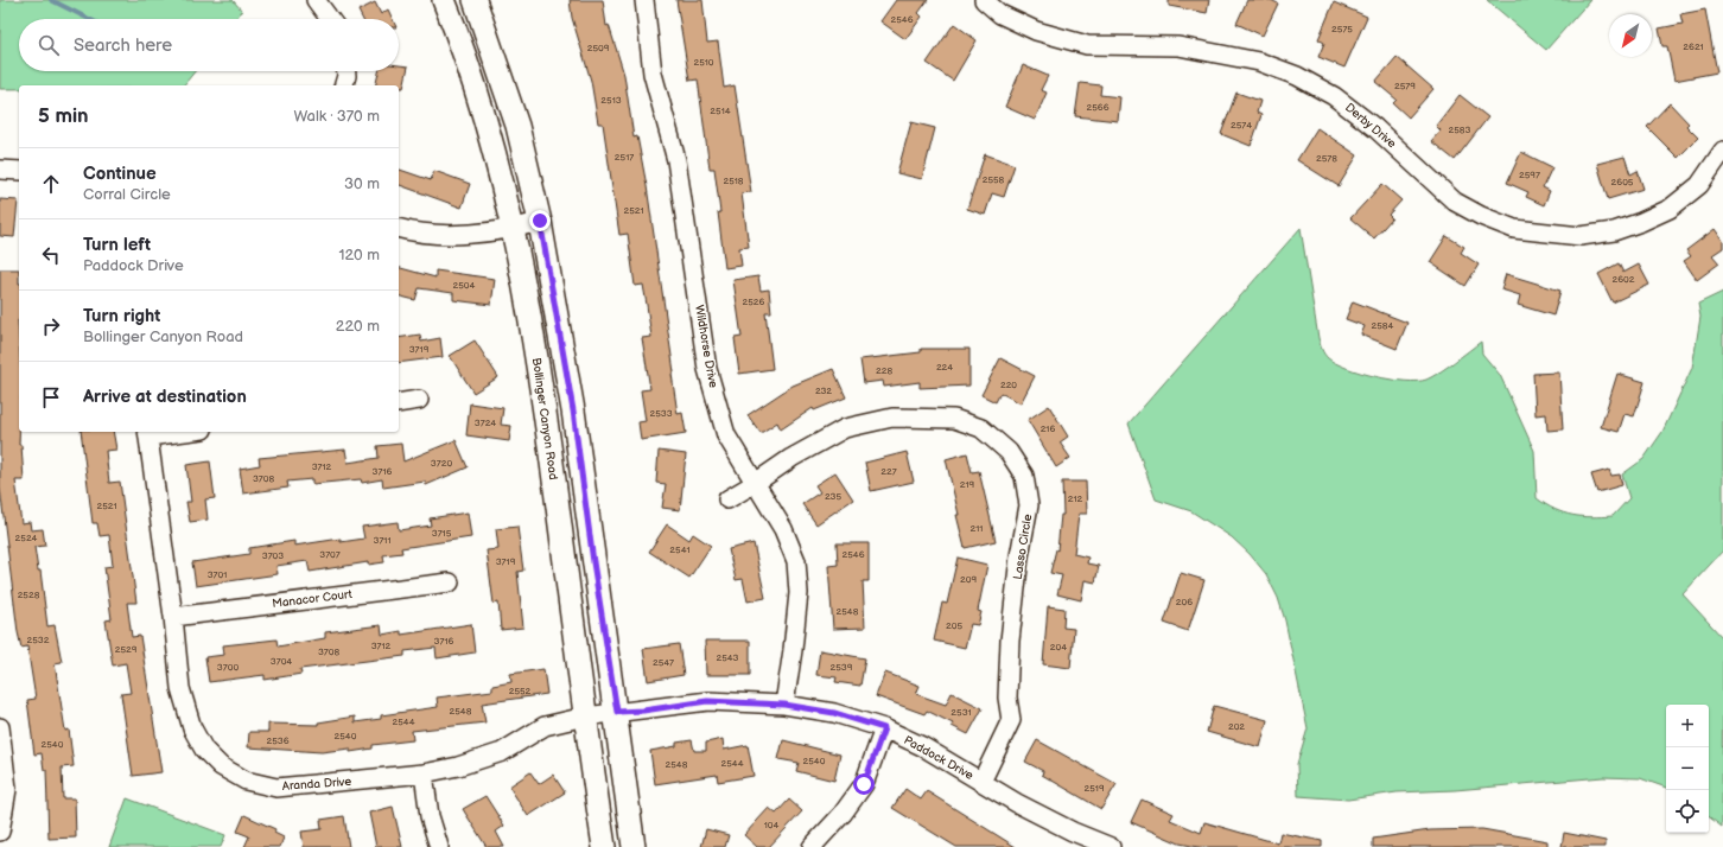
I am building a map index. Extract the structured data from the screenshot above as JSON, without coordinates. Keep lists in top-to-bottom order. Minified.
{"streets":{"main road":["Bollinger Canyon Road"],"street":["Derby Drive","Wildhorse Drive","Lasso Circle","Manacor Court","Paddock Drive","Aranda Drive"]},"crossings":[["Wildhorse Drive","Lasso Circle"],["Wildhorse Drive","Paddock Drive"],["Bollinger Canyon Road","Paddock Drive"],["Bollinger Canyon Road","Aranda Drive"],["Lasso Circle","Paddock Drive"],["Manacor Court","Aranda Drive"],["Paddock Drive","Aranda Drive"]],"house_numbers":["2546","2575","2621","2509","2510","2579","2513","2566","2514","2574","2583","2517","2578","2597","2558","2518","2605","2521","2602","2504","2526","2584","3719","224","228","220","232","2533","3724","216","3720","3712","3716","227","3708","219","235","212","2521","211","3715","2524","3711","2541","3707","2546","3703","3719","3701","209","2528","206","2548","205","2532","3716","3712","204","2529","3708","2543","3704","2547","3700","2539","2552","2548","2531","2544","202","2540","2536","2540","2540","2544","2548","2519","104"],"north":"bottom left","page":{"search":"Search here","heading":["5 min","Walk · 370 m"],"list":[["Continue","Corral Circle","30 m"],["Turn left","Paddock Drive","120 m"],["Turn right","Bollinger Canyon Road","220 m"],"Arrive at destination"],"map_buttons":["+","−"]}}
